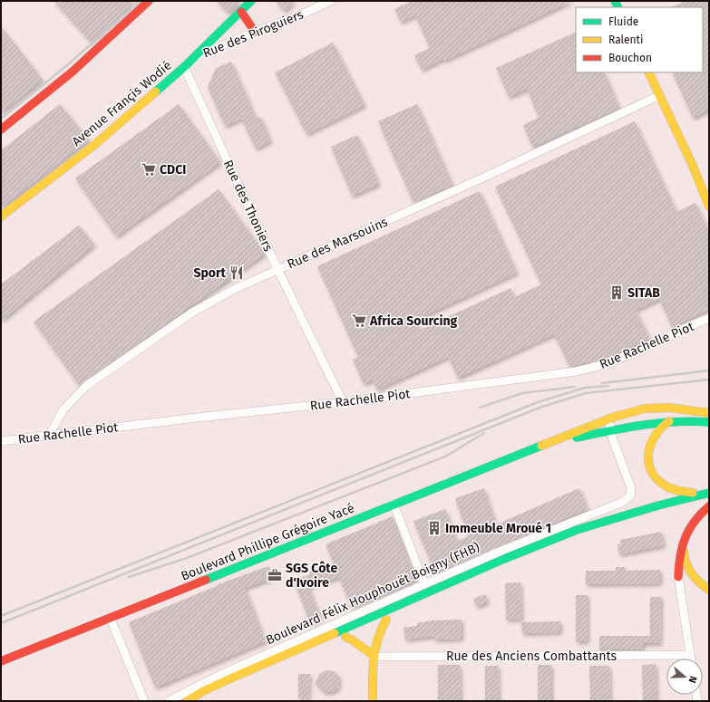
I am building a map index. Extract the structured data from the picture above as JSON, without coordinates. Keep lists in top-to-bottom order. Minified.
{"streets":{"main road":["Avenue Françis Wodié","Boulevard Phillipe Grégoire Yacé","Boulevard Félix Houphouët Boigny (FHB)"],"street":["Rue des Piroguiers","Rue des Thoniers","Rue des Marsouins","Rue Rachelle Piot","Rue des Anciens Combattants"]},"crossings":[["Rue des Piroguiers","Avenue Françis Wodié"],["Avenue Françis Wodié","Rue des Thoniers"],["Rue des Thoniers","Rue des Marsouins"],["Rue des Thoniers","Rue Rachelle Piot"],["Rue des Marsouins","Rue Rachelle Piot"],["Boulevard Phillipe Grégoire Yacé","Boulevard Félix Houphouët Boigny (FHB)"]],"places":{"supermarket":["CDCI","Africa Sourcing"],"restaurant":["Sport"],"building":["SITAB","Immeuble Mroué 1"],"office":["SGS Côte d'Ivoire"]},"legend":["Fluide","Ralenti","Bouchon"],"north":"right"}
